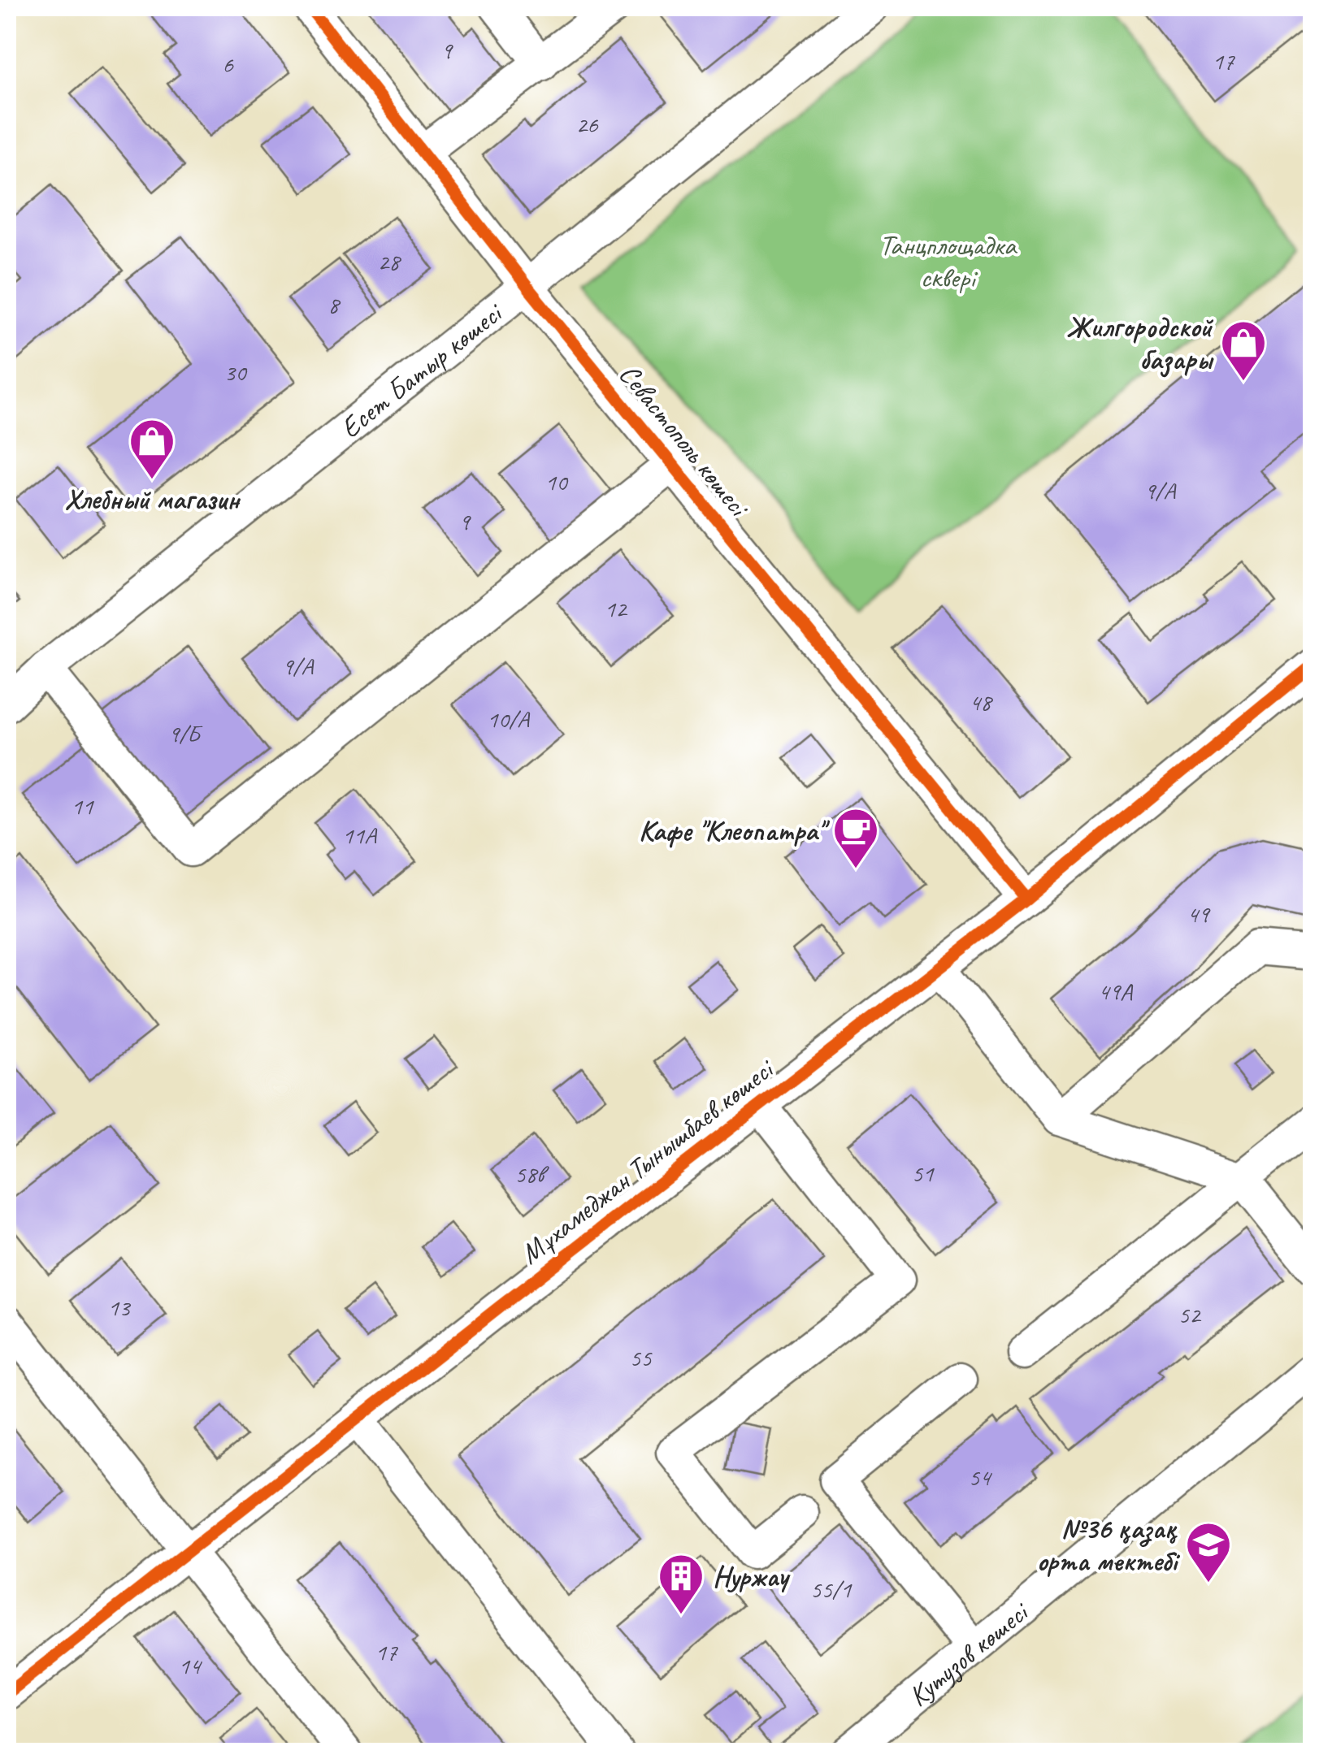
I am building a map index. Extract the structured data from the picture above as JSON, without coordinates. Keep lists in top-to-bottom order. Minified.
{"streets":{"street":["Есет Батыр көшесі","Севастополь көшесі","Мұхамеджан Тынышбаев көшесі","Кутузов көшесі"]},"crossings":[["Есет Батыр көшесі","Севастополь көшесі"],["Севастополь көшесі","Мұхамеджан Тынышбаев көшесі"]],"parks":["Танцплощадка сквері"],"places":{"shop":["Жилгородской базары","Хлебный магазин"],"cafe":["Кафе \"Клеопатра\""],"school or university":["№36 қазақ орта мектебі"],"building":["Нуржау"]},"house_numbers":["9","17","6","26","28","8","30","10","9/А","9","12","9/А","48","10/А","9/Б","11","11А","49","49A","51","58в","13","52","55","54","55/1","17","14"]}
